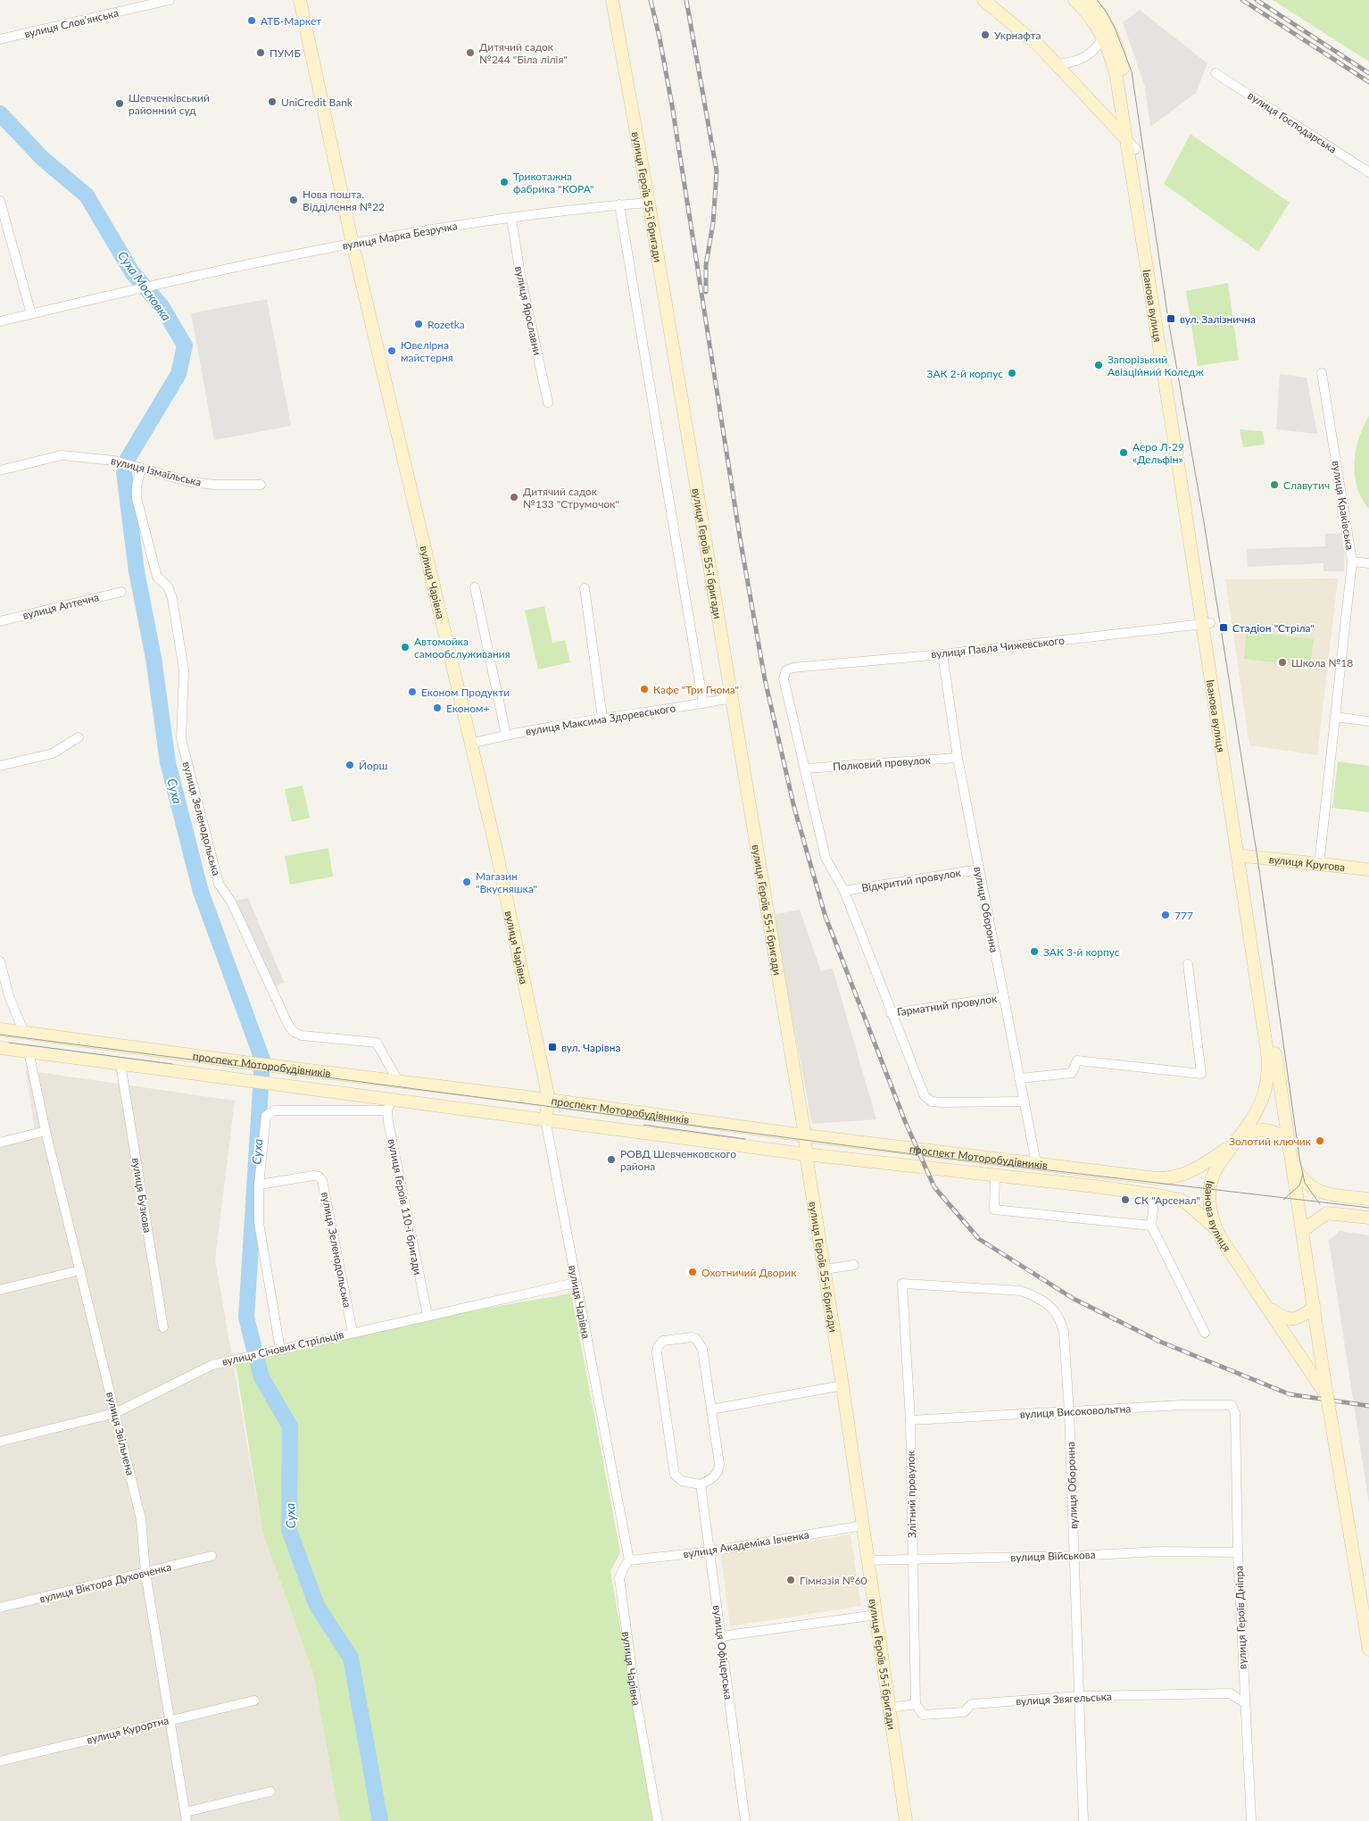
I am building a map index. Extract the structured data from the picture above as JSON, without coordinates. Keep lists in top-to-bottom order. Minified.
{"streets":{"main road":["вулиця Героїв 55-ї бригади","Іванова вулиця","вулиця Чарівна","вулиця Кругова","проспект Моторобудівників"],"street":["вулиця Слов’янська","вулиця Господарська","вулиця Марка Безручка","вулиця Ярославни","вулиця Ізмаїльська","вулиця Краківська","вулиця Аптечна","вулиця Павла Чижевського","вулиця Максима Здоревського","Полковий провулок","вулиця Зеленодольська","Відкритий провулок","вулиця Оборонна","Гарматний провулок","вулиця Бузкова","вулиця Героїв 110-ї бригади","вулиця Січових Стрільців","вулиця Високовольтна","вулиця Звільнена","Злітний провулок","вулиця Академіка Івченка","вулиця Військова","вулиця Віктора Духовченка","вулиця Героїв Дніпра","вулиця Офіцерська","вулиця Звягельська","вулиця Курортна"]},"crossings":[["вулиця Героїв 55-ї бригади","вулиця Марка Безручка"],["вулиця Героїв 55-ї бригади","вулиця Максима Здоревського"],["вулиця Героїв 55-ї бригади","проспект Моторобудівників"],["вулиця Героїв 55-ї бригади","вулиця Академіка Івченка"],["вулиця Героїв 55-ї бригади","вулиця Військова"],["вулиця Марка Безручка","вулиця Ярославни"],["вулиця Марка Безручка","вулиця Чарівна"],["Іванова вулиця","вулиця Павла Чижевського"],["Іванова вулиця","вулиця Кругова"],["Іванова вулиця","проспект Моторобудівників"],["вулиця Ізмаїльська","вулиця Зеленодольська"],["вулиця Краківська","вулиця Кругова"],["вулиця Чарівна","вулиця Максима Здоревського"],["вулиця Чарівна","проспект Моторобудівників"],["вулиця Чарівна","вулиця Січових Стрільців"],["вулиця Чарівна","вулиця Академіка Івченка"],["вулиця Павла Чижевського","Полковий провулок"],["вулиця Павла Чижевського","вулиця Оборонна"],["Полковий провулок","вулиця Оборонна"],["вулиця Зеленодольська","проспект Моторобудівників"],["вулиця Зеленодольська","вулиця Січових Стрільців"],["Відкритий провулок","вулиця Оборонна"],["вулиця Оборонна","Гарматний провулок"],["вулиця Оборонна","проспект Моторобудівників"],["вулиця Оборонна","вулиця Високовольтна"],["вулиця Оборонна","Злітний провулок"],["вулиця Оборонна","вулиця Військова"],["вулиця Оборонна","вулиця Звягельська"],["проспект Моторобудівників","вулиця Бузкова"],["проспект Моторобудівників","вулиця Героїв 110-ї бригади"],["проспект Моторобудівників","вулиця Звільнена"],["вулиця Героїв 110-ї бригади","вулиця Січових Стрільців"],["вулиця Січових Стрільців","вулиця Звільнена"],["вулиця Високовольтна","Злітний провулок"],["вулиця Високовольтна","вулиця Героїв Дніпра"],["вулиця Звільнена","вулиця Віктора Духовченка"],["вулиця Звільнена","вулиця Курортна"],["Злітний провулок","вулиця Військова"],["Злітний провулок","вулиця Звягельська"],["вулиця Академіка Івченка","вулиця Офіцерська"],["вулиця Військова","вулиця Героїв Дніпра"],["вулиця Героїв Дніпра","вулиця Звягельська"]],"water":["Суха Московка","Суха"],"places":{"other":["АТБ-Маркет","Укрнафта","ПУМБ","Дитячий садок №244 \"Біла лілія\"","UniCredit Bank","Шевченківський районний суд","Трикотажна фабрика \"КОРА\"","Нова пошта. Відділення №22","Rozetka","Ювелірна майстерня","Запорізький Авіаційний Коледж","ЗАК 2-й корпус","Аеро Л-29 «Дельфін»","Славутич","Дитячий садок №133 \"Струмочок\"","Автомойка самообслуживания","Школа №18","Кафе \"Три Гнома\"","Економ Продукти","Економ+","Йорш","Магазин \"Вкусняшка\"","777","ЗАК 3-й корпус","Золотий ключик","РОВД Шевченковского района","СК \"Арсенал\"","Охотничий Дворик","Гімназія №60"],"transit":["вул. Залізнична","Стадіон \"Стріла\"","вул. Чарівна"]}}
